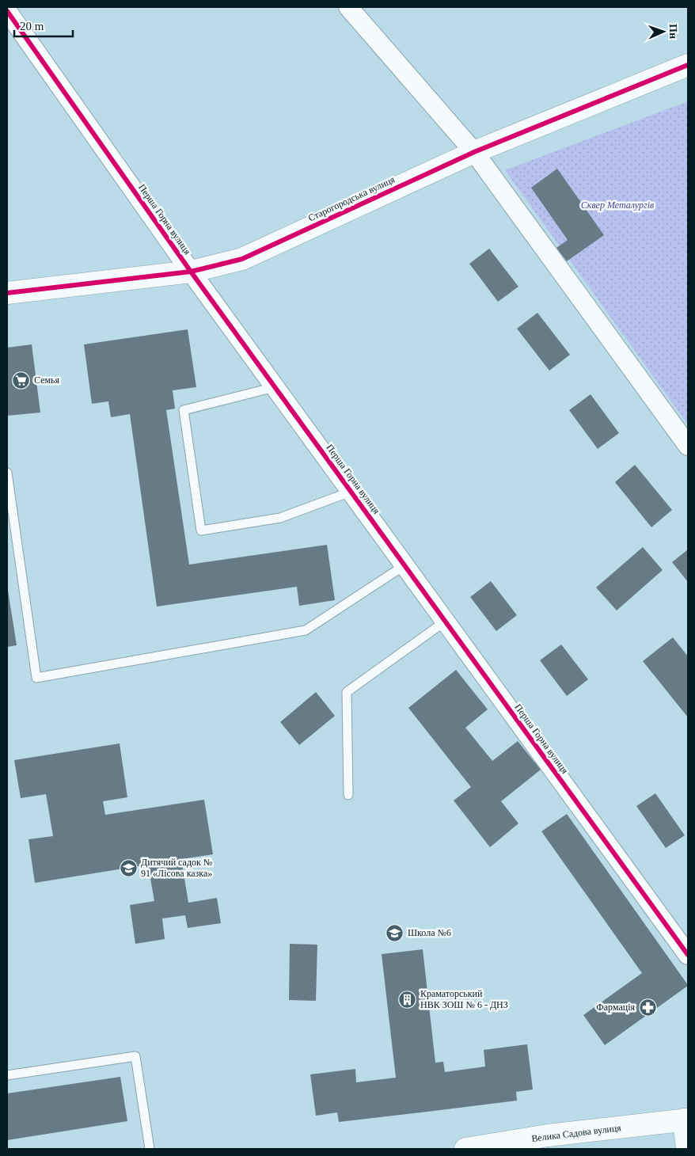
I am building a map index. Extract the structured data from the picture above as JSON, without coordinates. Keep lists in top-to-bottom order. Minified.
{"streets":{"street":["Старогородська вулиця","Перша Горна вулиця","Велика Садова вулиця"]},"crossings":[["Старогородська вулиця","Перша Горна вулиця"]],"parks":["Сквер Металургів"],"places":{"supermarket":["Семья"],"school or university":["Дитячий садок № 91 «Лісова казка»","Школа №6"],"building":["Краматорський НВК ЗОШ № 6 - ДНЗ"],"pharmacy":["Фармація"]},"scale_bar":"20 m","north":"right"}
